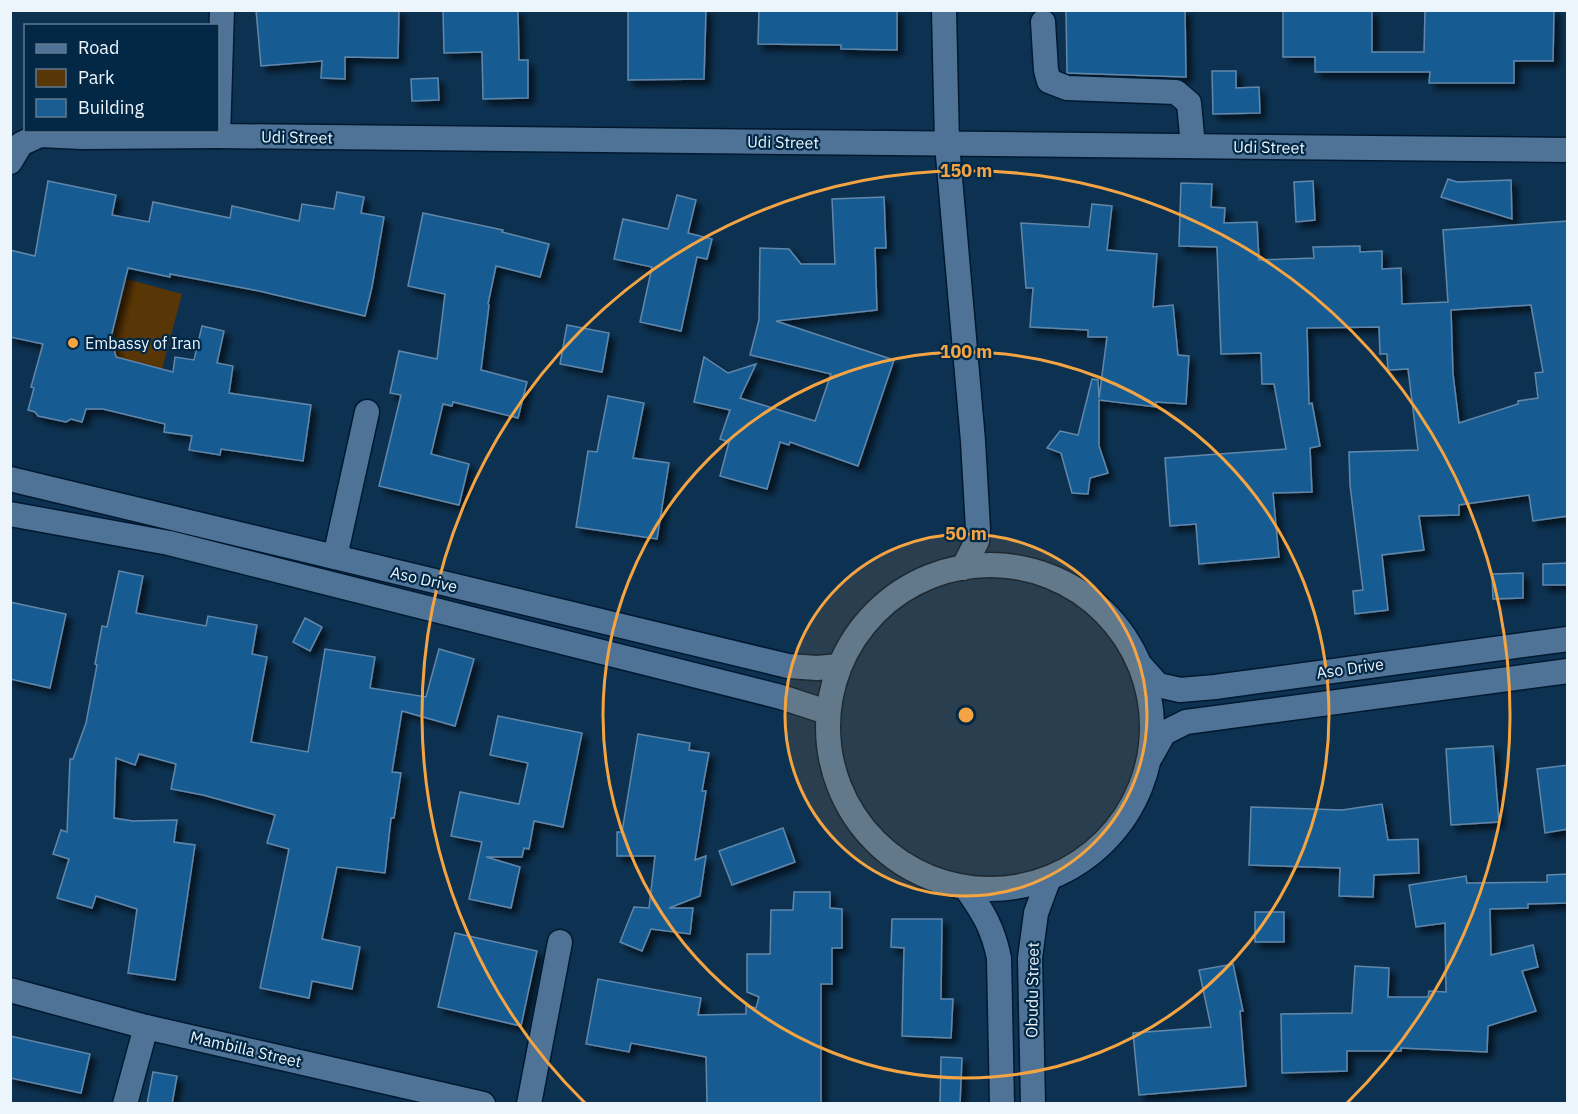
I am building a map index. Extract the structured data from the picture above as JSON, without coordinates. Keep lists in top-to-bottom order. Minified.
{"streets":{"street":["Udi Street","Aso Drive","Obudu Street","Mambilla Street"]},"places":["Embassy of Iran"],"legend":["Road","Park","Building"],"rings":["150 m","100 m","50 m"]}
